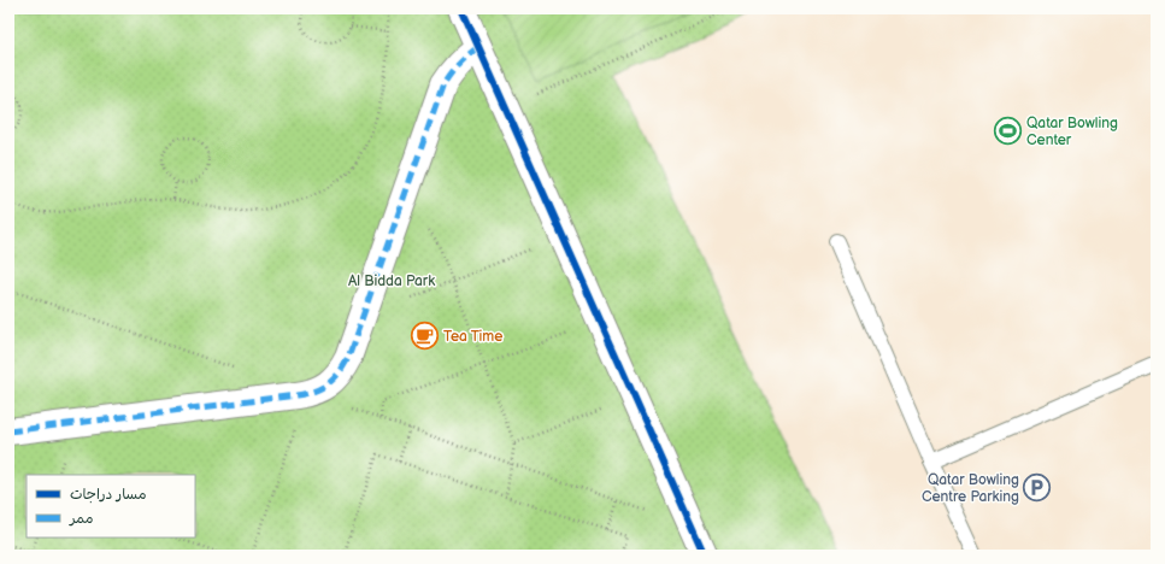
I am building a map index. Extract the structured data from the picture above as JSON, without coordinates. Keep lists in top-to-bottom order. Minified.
{"parks":["Al Bidda Park"],"places":{"sports":["Qatar Bowling Center"],"cafe":["Tea Time"],"parking":["Qatar Bowling Centre Parking"]},"legend":["مسار دراجات","ممر"]}
